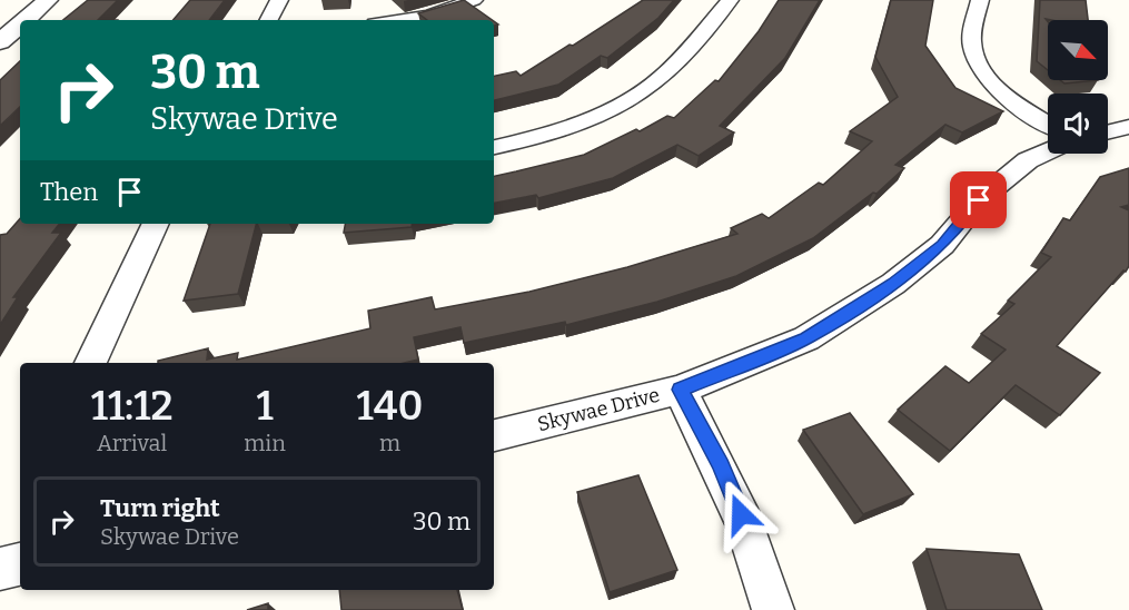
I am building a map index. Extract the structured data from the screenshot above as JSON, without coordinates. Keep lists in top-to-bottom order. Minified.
{"streets":{"street":["Skywae Drive"]},"north":"bottom right","page":{"turn":["30 m","Skywae Drive"],"then":"Then","eta":["11:12","Arrival","1","min","140","m"],"list":[{"name":"Turn right","note":"Skywae Drive","value":"30 m"}]}}
